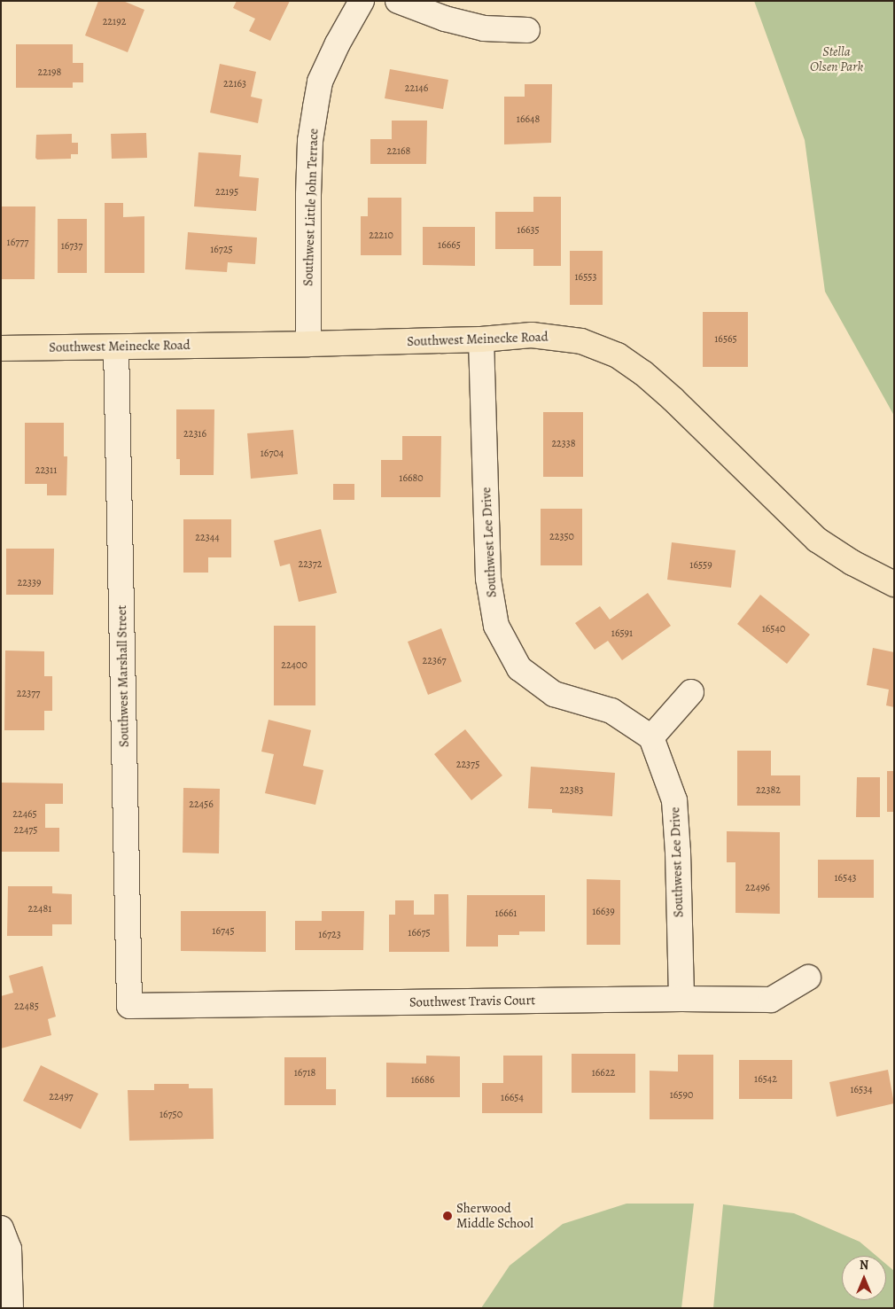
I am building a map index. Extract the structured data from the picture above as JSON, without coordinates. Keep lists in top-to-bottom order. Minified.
{"streets":{"main road":["Southwest Meinecke Road"],"street":["Southwest Little John Terrace","Southwest Lee Drive","Southwest Marshall Street","Southwest Travis Court"]},"crossings":[["Southwest Little John Terrace","Southwest Meinecke Road"],["Southwest Meinecke Road","Southwest Lee Drive"],["Southwest Meinecke Road","Southwest Marshall Street"],["Southwest Lee Drive","Southwest Travis Court"],["Southwest Marshall Street","Southwest Travis Court"]],"parks":["Stella Olsen Park"],"places":["Sherwood Middle School"],"house_numbers":["22192","22198","22163","22146","16648","22168","22195","16635","22210","16777","16665","16737","16725","16553","16565","22316","22338","16704","22311","16680","22350","22344","22372","16559","22339","16540","16591","22367","22400","22377","22375","22383","22382","22456","22465","22475","16543","22496","22481","16639","16661","16745","16675","16723","22485","16718","16622","16542","16686","16534","16590","22497","16654","16750"],"north":"top"}
